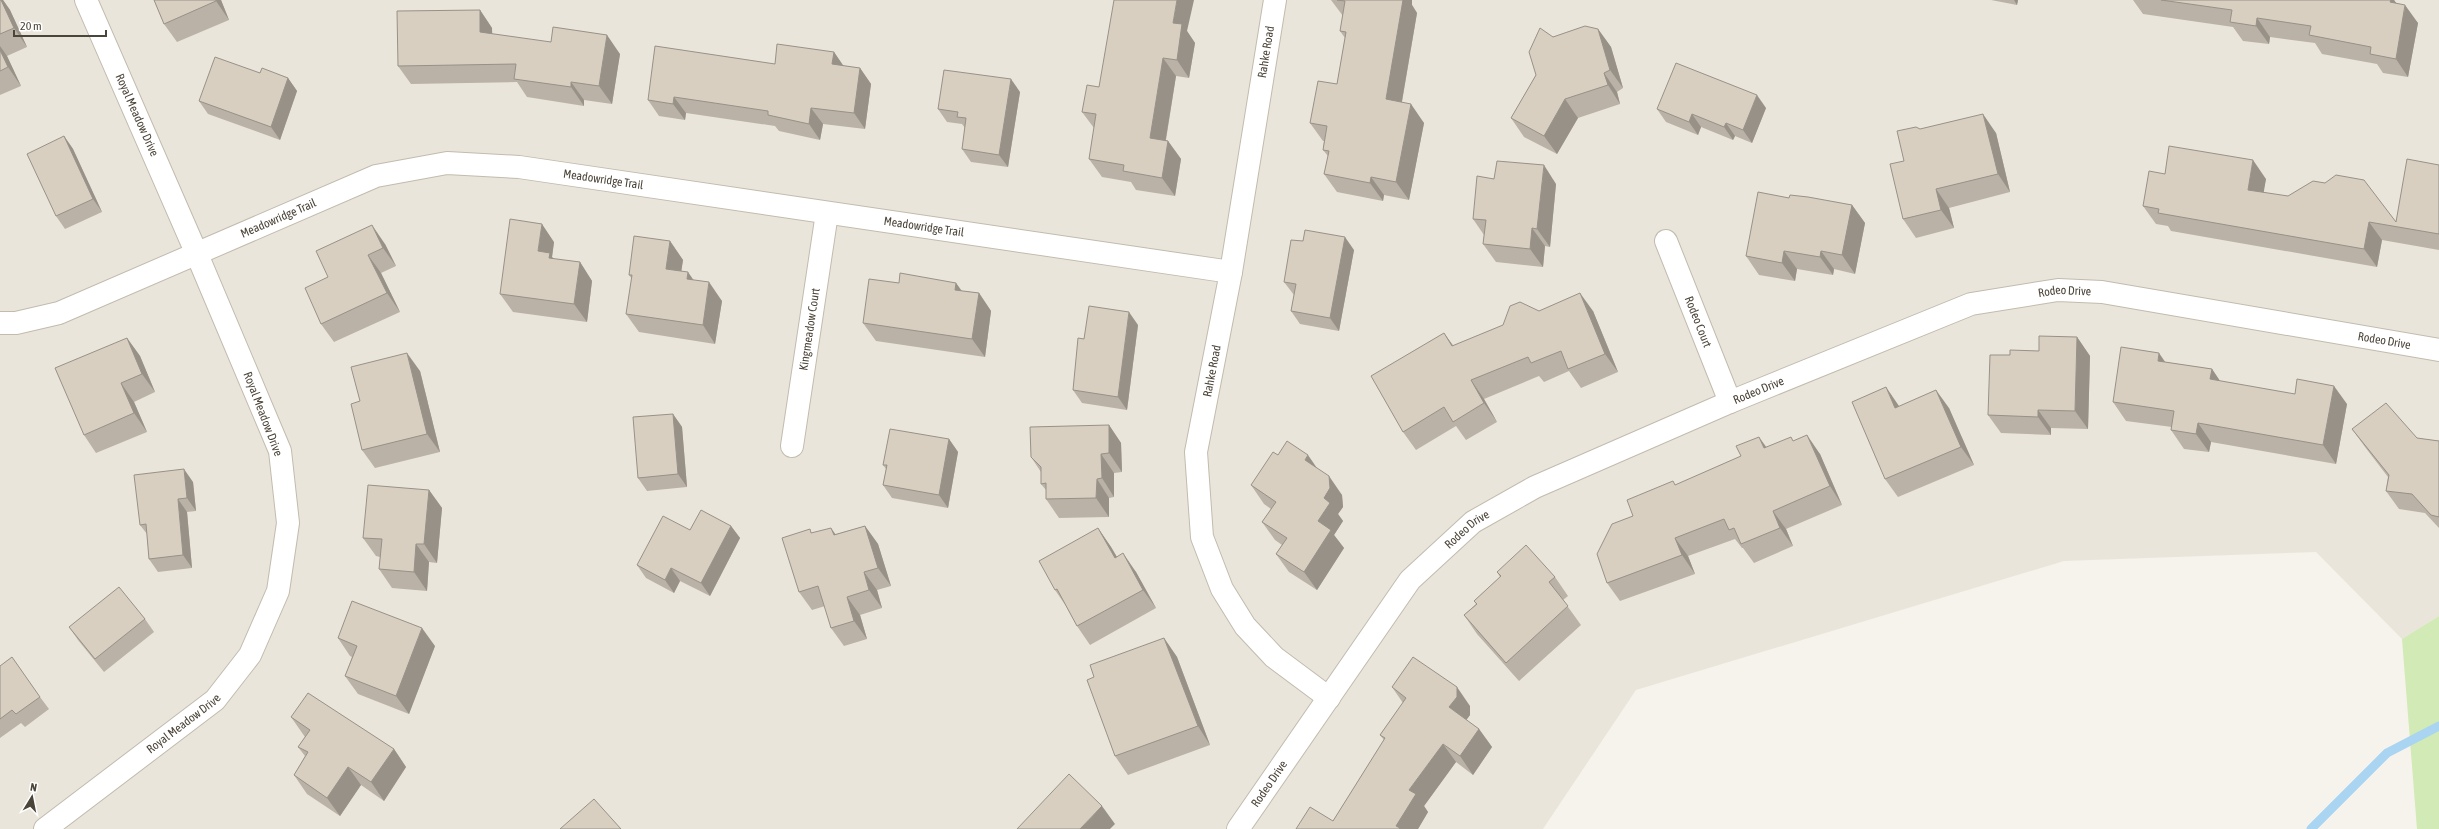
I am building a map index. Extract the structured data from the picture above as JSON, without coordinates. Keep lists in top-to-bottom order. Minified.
{"streets":{"street":["Rahke Road","Royal Meadow Drive","Meadowridge Trail","Rodeo Drive","Rodeo Court","Kingmeadow Court"]},"crossings":[["Rahke Road","Meadowridge Trail"],["Rahke Road","Rodeo Drive"],["Royal Meadow Drive","Meadowridge Trail"],["Meadowridge Trail","Kingmeadow Court"],["Rodeo Drive","Rodeo Court"]],"scale_bar":"20 m","north":"top"}
